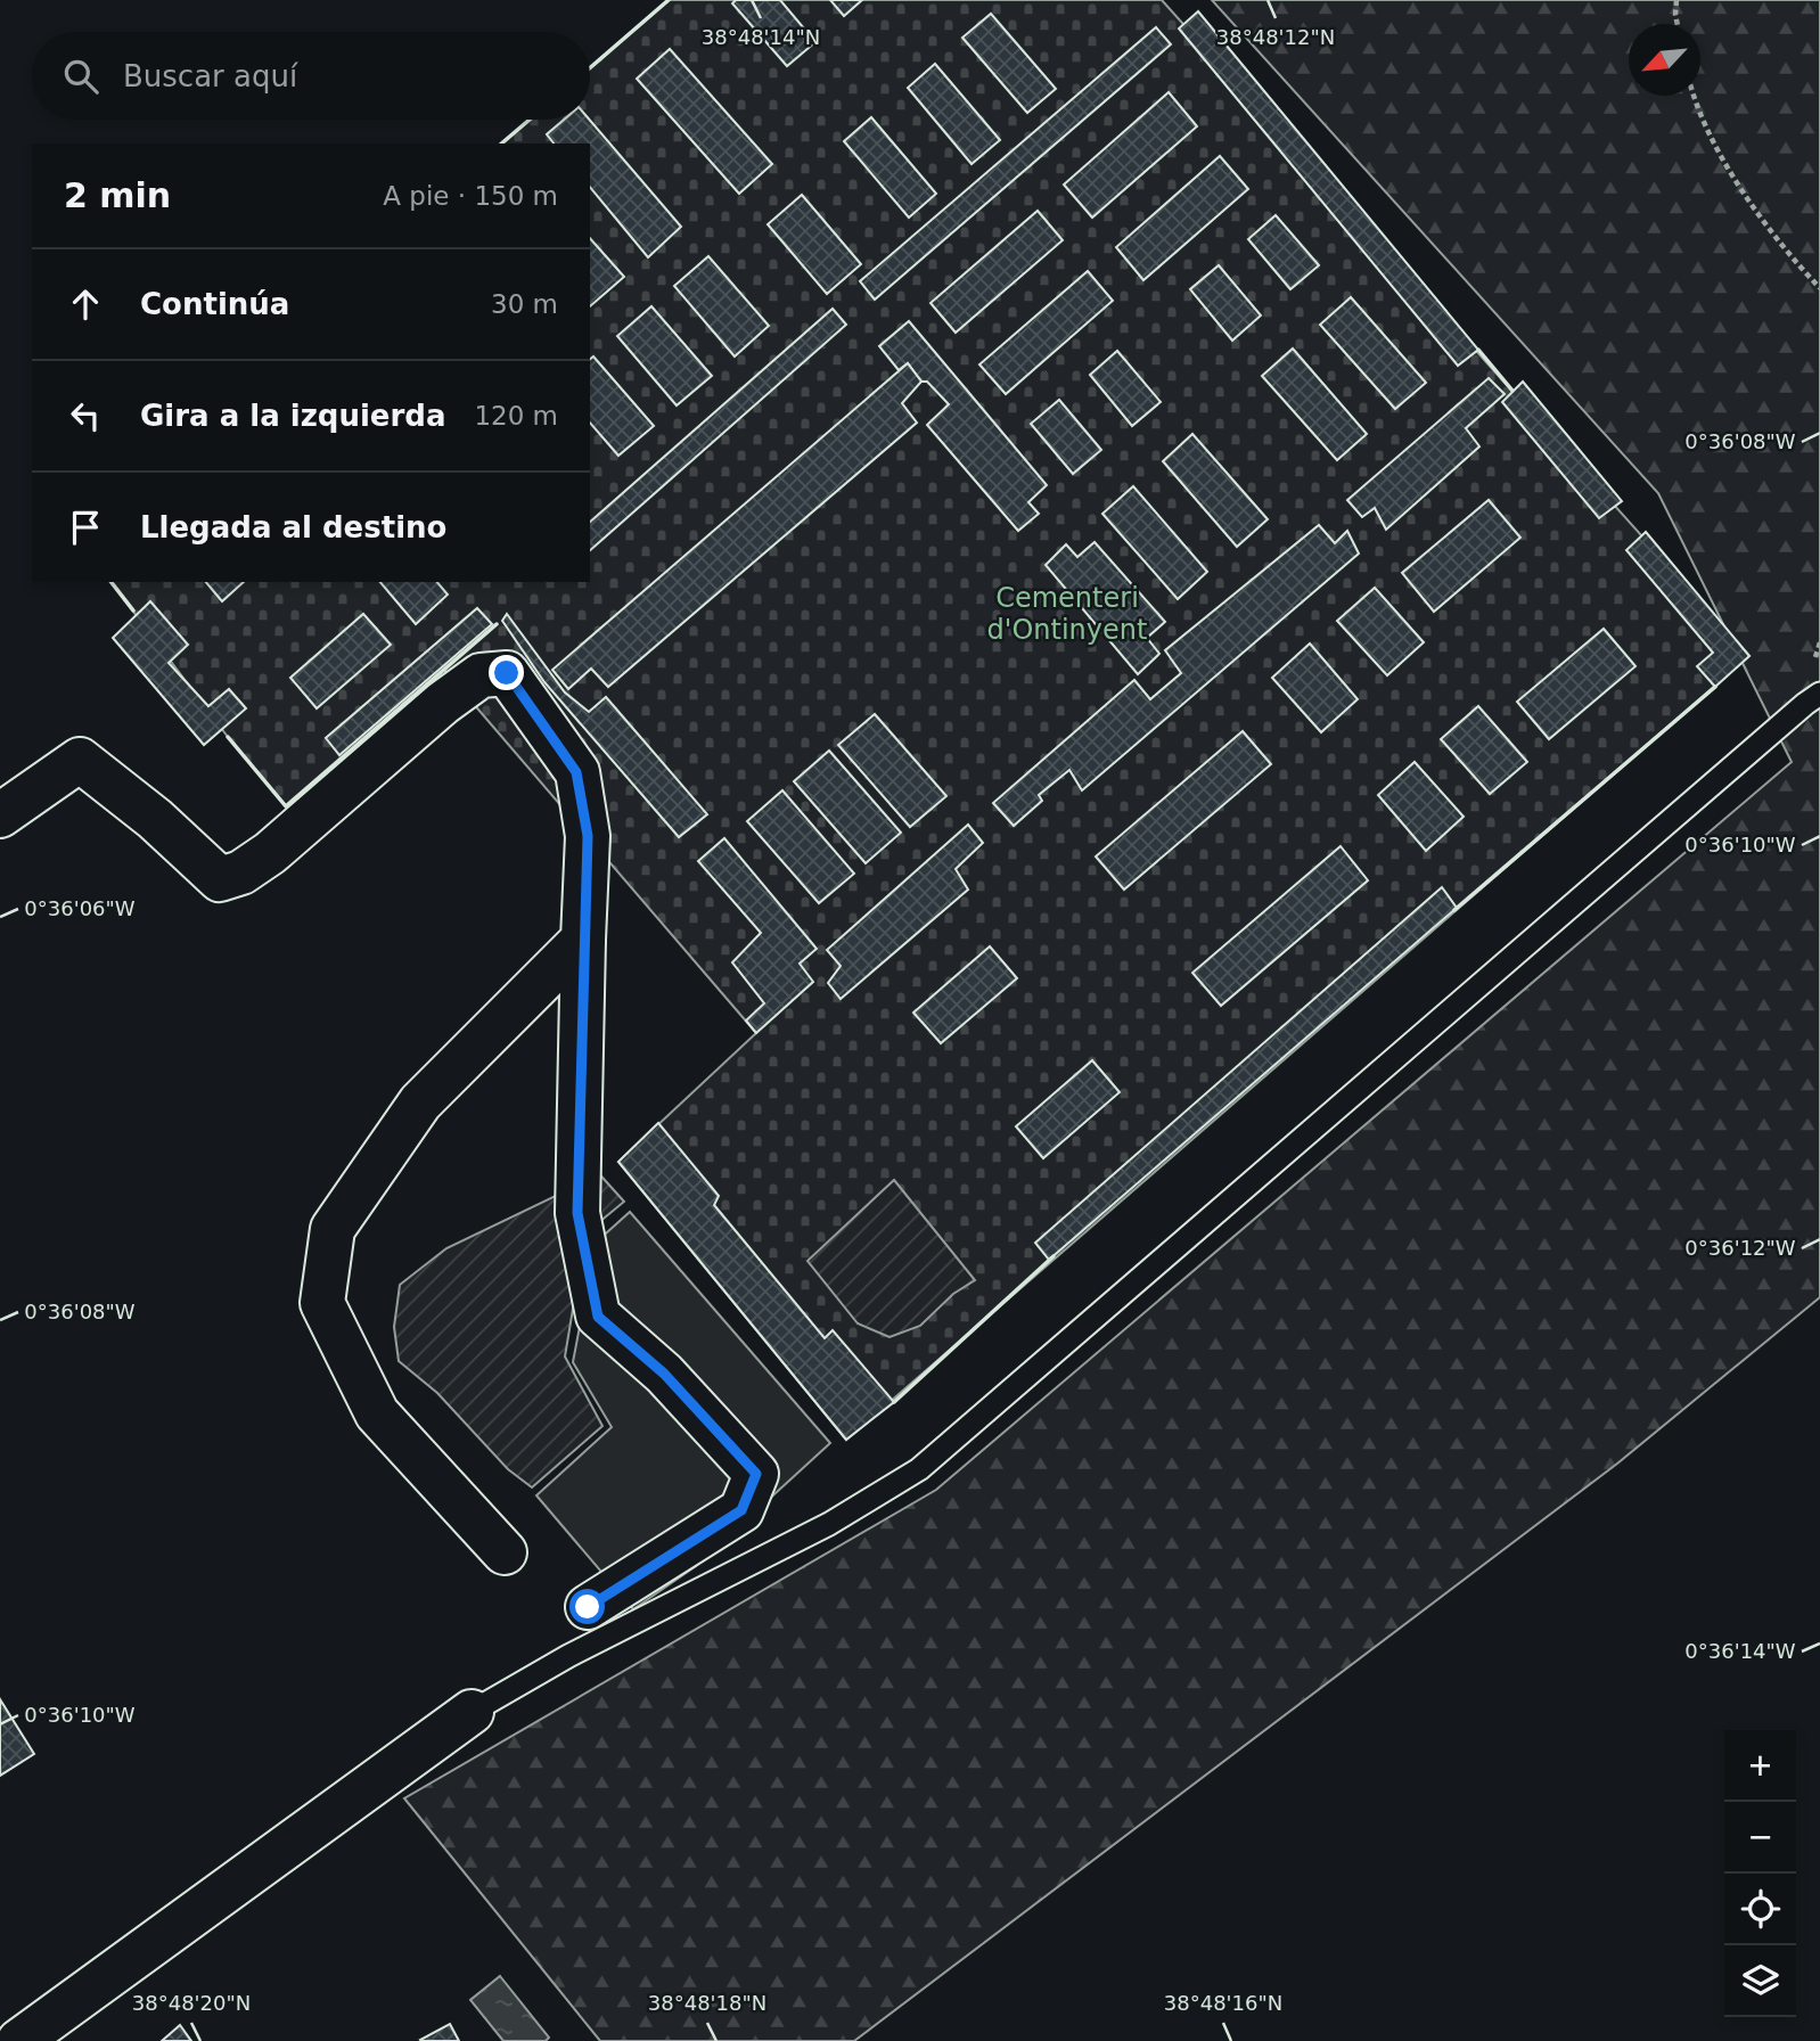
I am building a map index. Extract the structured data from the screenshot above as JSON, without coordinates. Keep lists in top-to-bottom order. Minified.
{"parks":["Cementeri d'Ontinyent"],"north":"bottom left","page":{"search":"Buscar aquí","heading":["2 min","A pie · 150 m"],"list":[["Continúa","30 m"],["Gira a la izquierda","120 m"],"Llegada al destino"],"map_buttons":["+","−"]},"coordinates":["38°48'14\"N","38°48'12\"N","0°36'08\"W","0°36'10\"W","0°36'06\"W","0°36'12\"W","0°36'14\"W","38°48'20\"N","38°48'18\"N","38°48'16\"N"]}
